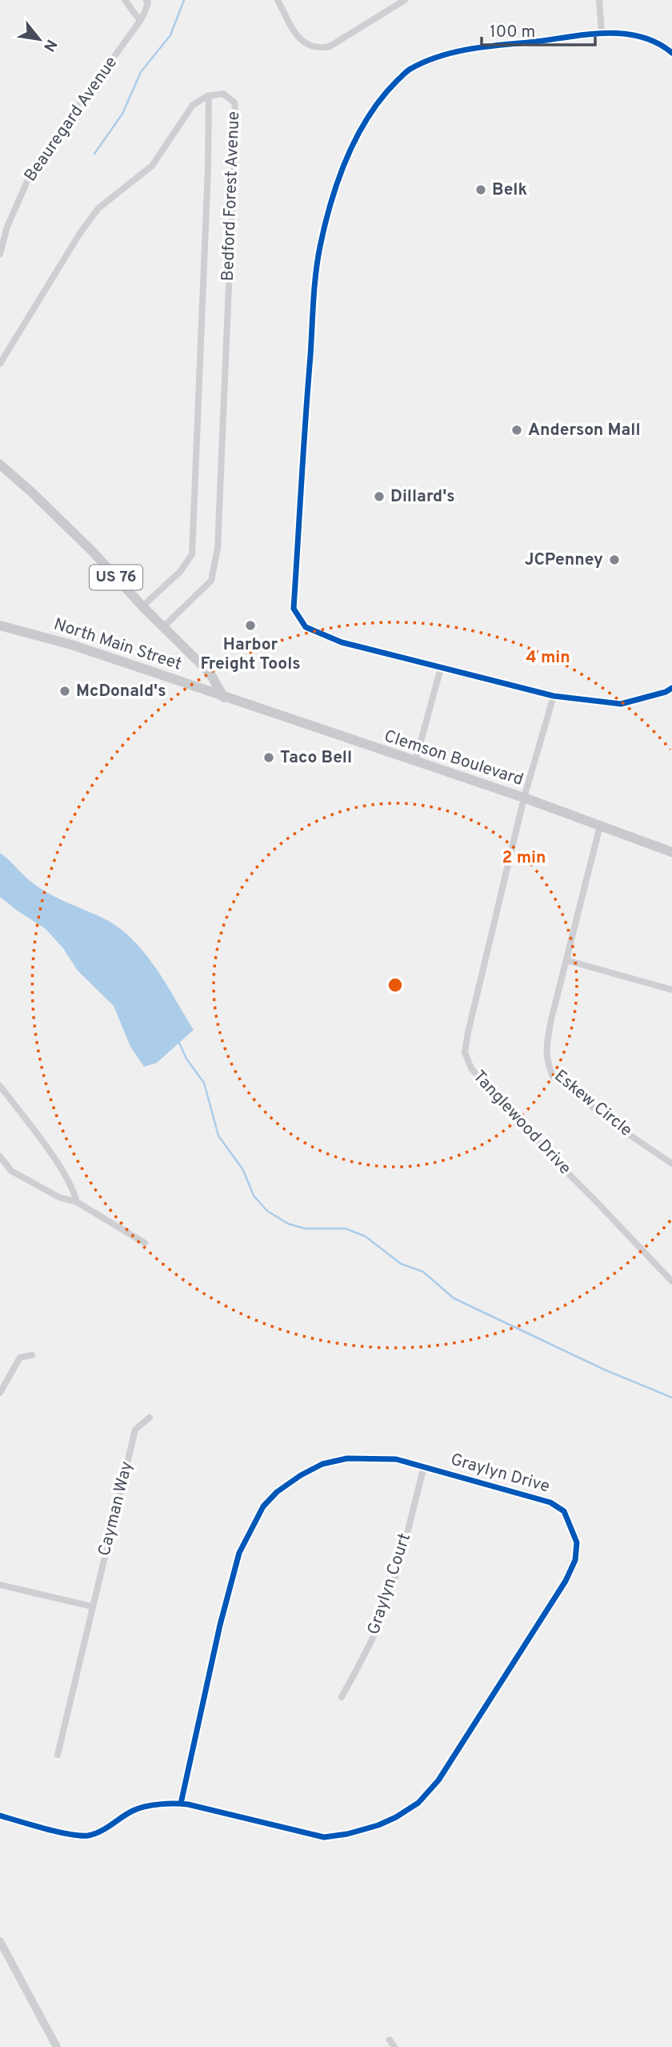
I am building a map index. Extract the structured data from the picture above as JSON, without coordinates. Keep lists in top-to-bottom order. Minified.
{"streets":{"main road":["US 76","North Main Street","Clemson Boulevard"],"street":["Beauregard Avenue","Bedford Forest Avenue","Eskew Circle","Tanglewood Drive","Graylyn Drive","Cayman Way","Graylyn Court"]},"crossings":[["Bedford Forest Avenue","US 76"],["US 76","North Main Street"],["US 76","Clemson Boulevard"],["North Main Street","Clemson Boulevard"],["Clemson Boulevard","Eskew Circle"],["Clemson Boulevard","Tanglewood Drive"],["Graylyn Drive","Graylyn Court"]],"places":["Belk","Anderson Mall","Dillard's","JCPenney","Harbor Freight Tools","McDonald's","Taco Bell"],"scale_bar":"100 m","north":"bottom right","rings":["4 min","2 min"]}
